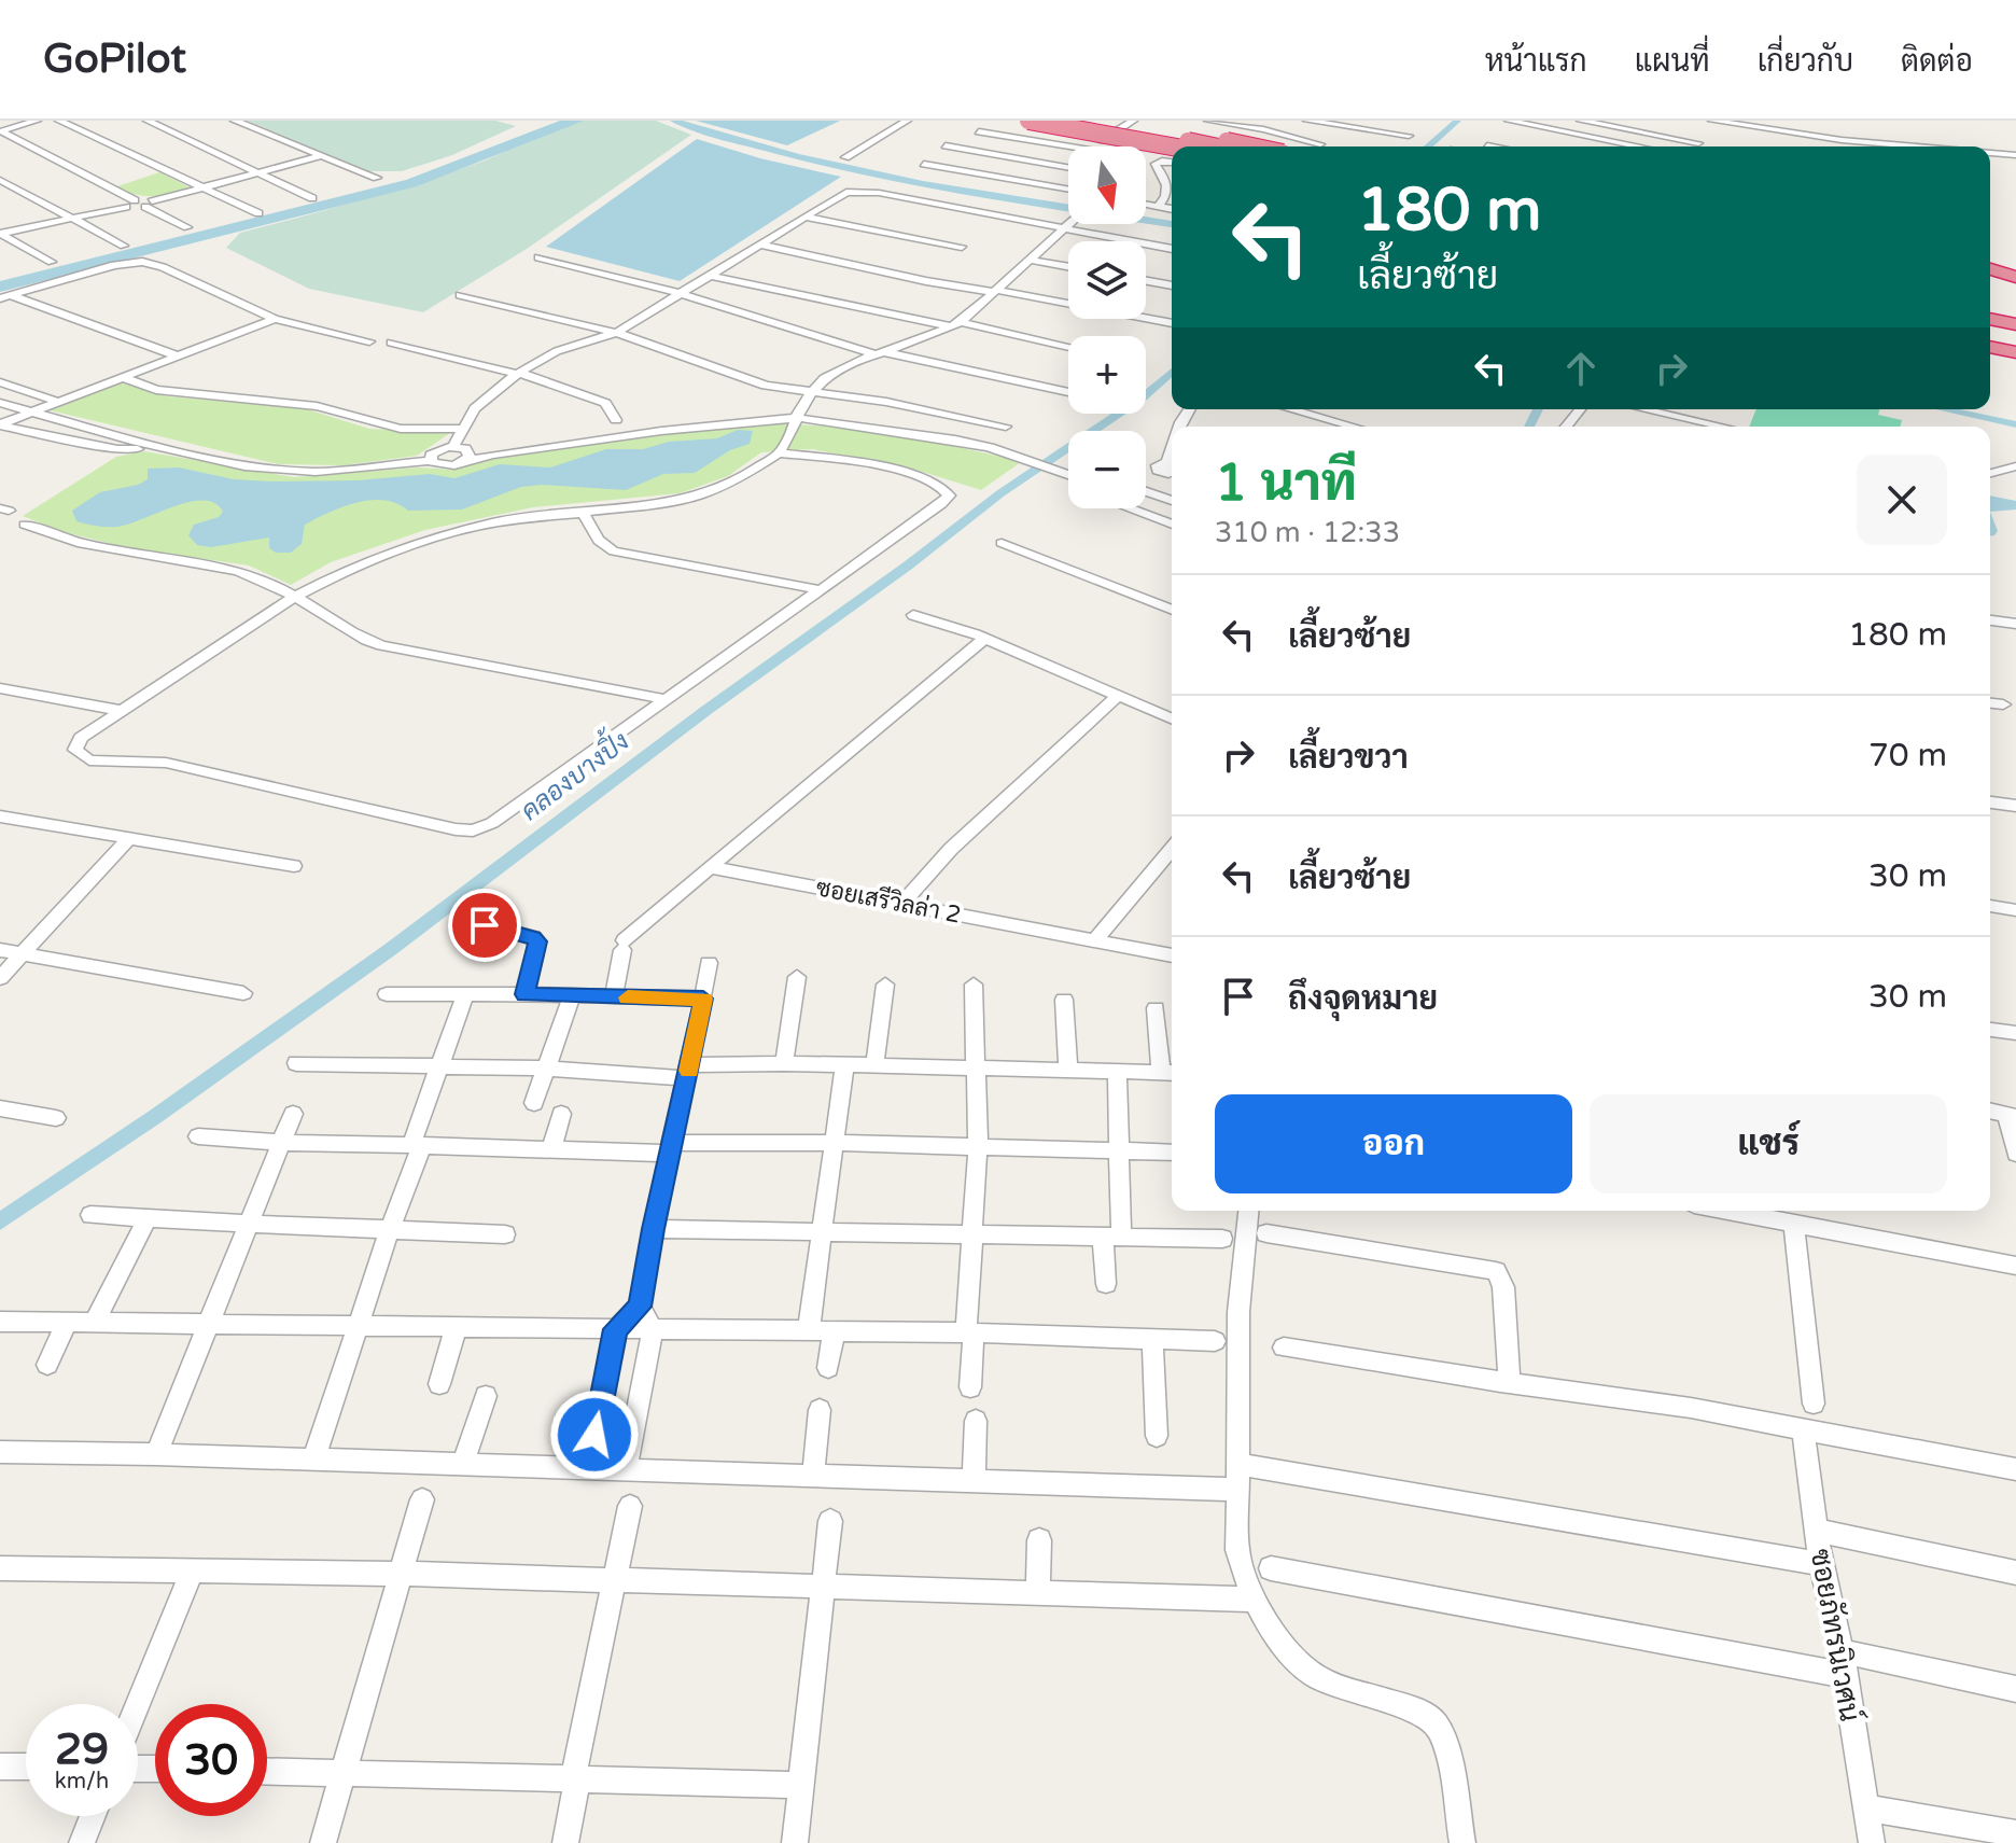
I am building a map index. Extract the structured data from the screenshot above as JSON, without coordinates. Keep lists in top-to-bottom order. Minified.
{"streets":{"street":["ซอยเสรีวิลล่า 2","ซอยภัทรนิเวศน์"]},"water":["คลองบางปิ้ง"],"north":"bottom","page":{"header":"GoPilot","nav":["หน้าแรก","แผนที่","เกี่ยวกับ","ติดต่อ"],"map_buttons":["+","−"],"turn":["180 m","เลี้ยวซ้าย"],"heading":["1 นาที","310 m · 12:33"],"list":[{"name":"เลี้ยวซ้าย","value":"180 m"},{"name":"เลี้ยวขวา","value":"70 m"},{"name":"เลี้ยวซ้าย","value":"30 m"},{"name":"ถึงจุดหมาย","value":"30 m"}],"buttons":["ออก","แชร์"],"speed":"29 km/h","limit":"30"}}
